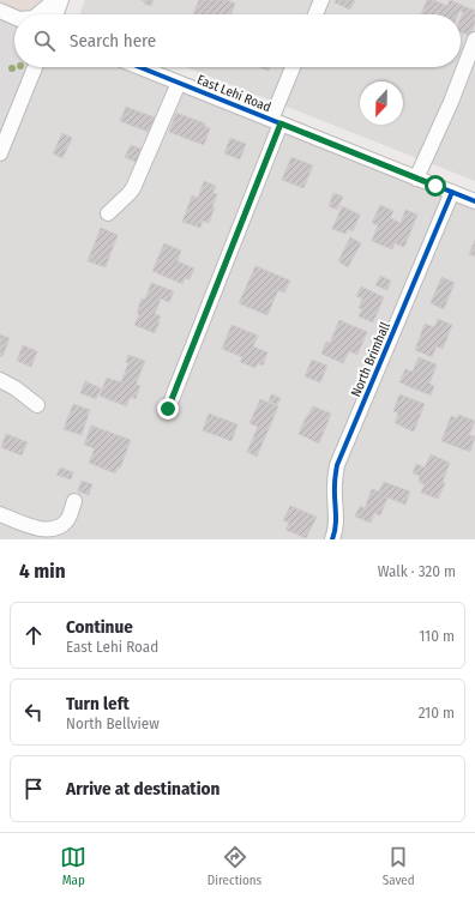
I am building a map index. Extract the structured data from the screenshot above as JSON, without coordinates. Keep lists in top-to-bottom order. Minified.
{"streets":{"street":["East Lehi Road","North Brimhall"]},"crossings":[["East Lehi Road","North Brimhall"]],"north":"bottom","page":{"search":"Search here","heading":["4 min","Walk · 320 m"],"list":[["Continue","East Lehi Road","110 m"],["Turn left","North Bellview","210 m"],"Arrive at destination"],"nav":["Map","Directions","Saved"]}}
